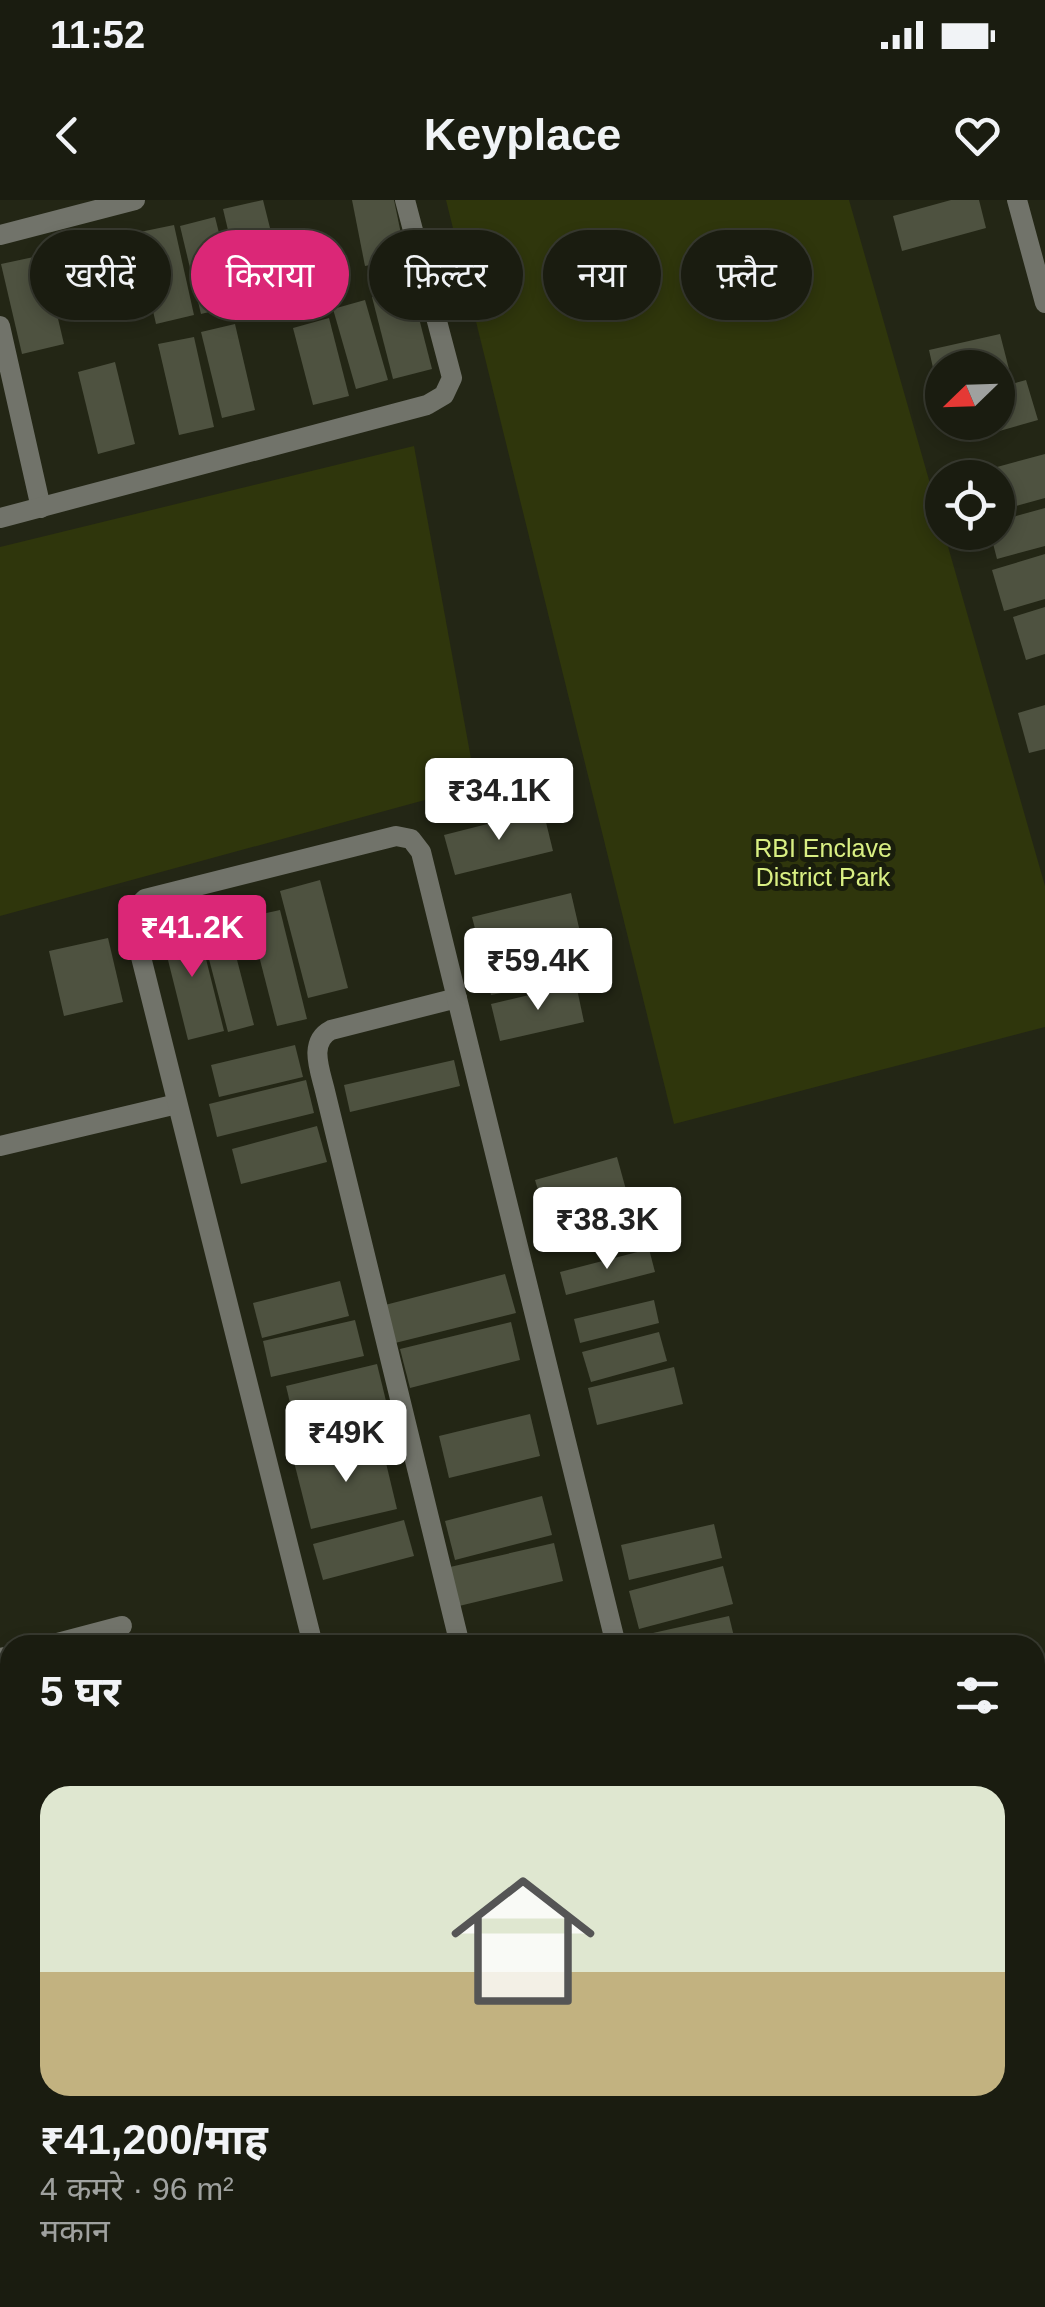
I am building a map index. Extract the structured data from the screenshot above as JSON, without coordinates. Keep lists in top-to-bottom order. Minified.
{"parks":["RBI Enclave District Park"],"north":"bottom left","page":{"status":"11:52","header":"Keyplace","chip":["खरीदें","किराया","फ़िल्टर","नया","फ़्लैट"],"price":["₹34.1K","₹41.2K","₹59.4K","₹38.3K","₹49K"],"heading":"5 घर","list":[{"name":"₹41,200/माह","note":"4 कमरे · 96 m² · मकान"}]}}
